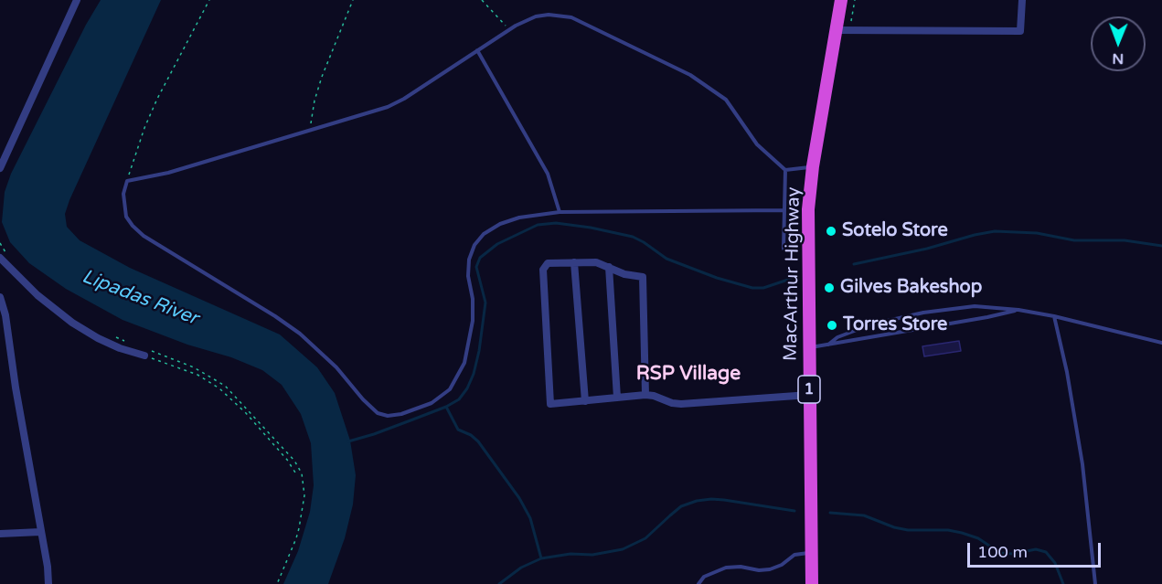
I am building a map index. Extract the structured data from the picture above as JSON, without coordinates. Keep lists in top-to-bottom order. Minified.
{"streets":{"highway":["MacArthur Highway","1"]},"districts":["RSP Village"],"water":["Lipadas River"],"places":["Sotelo Store","Gilves Bakeshop","Torres Store"],"scale_bar":"100 m","north":"bottom"}
